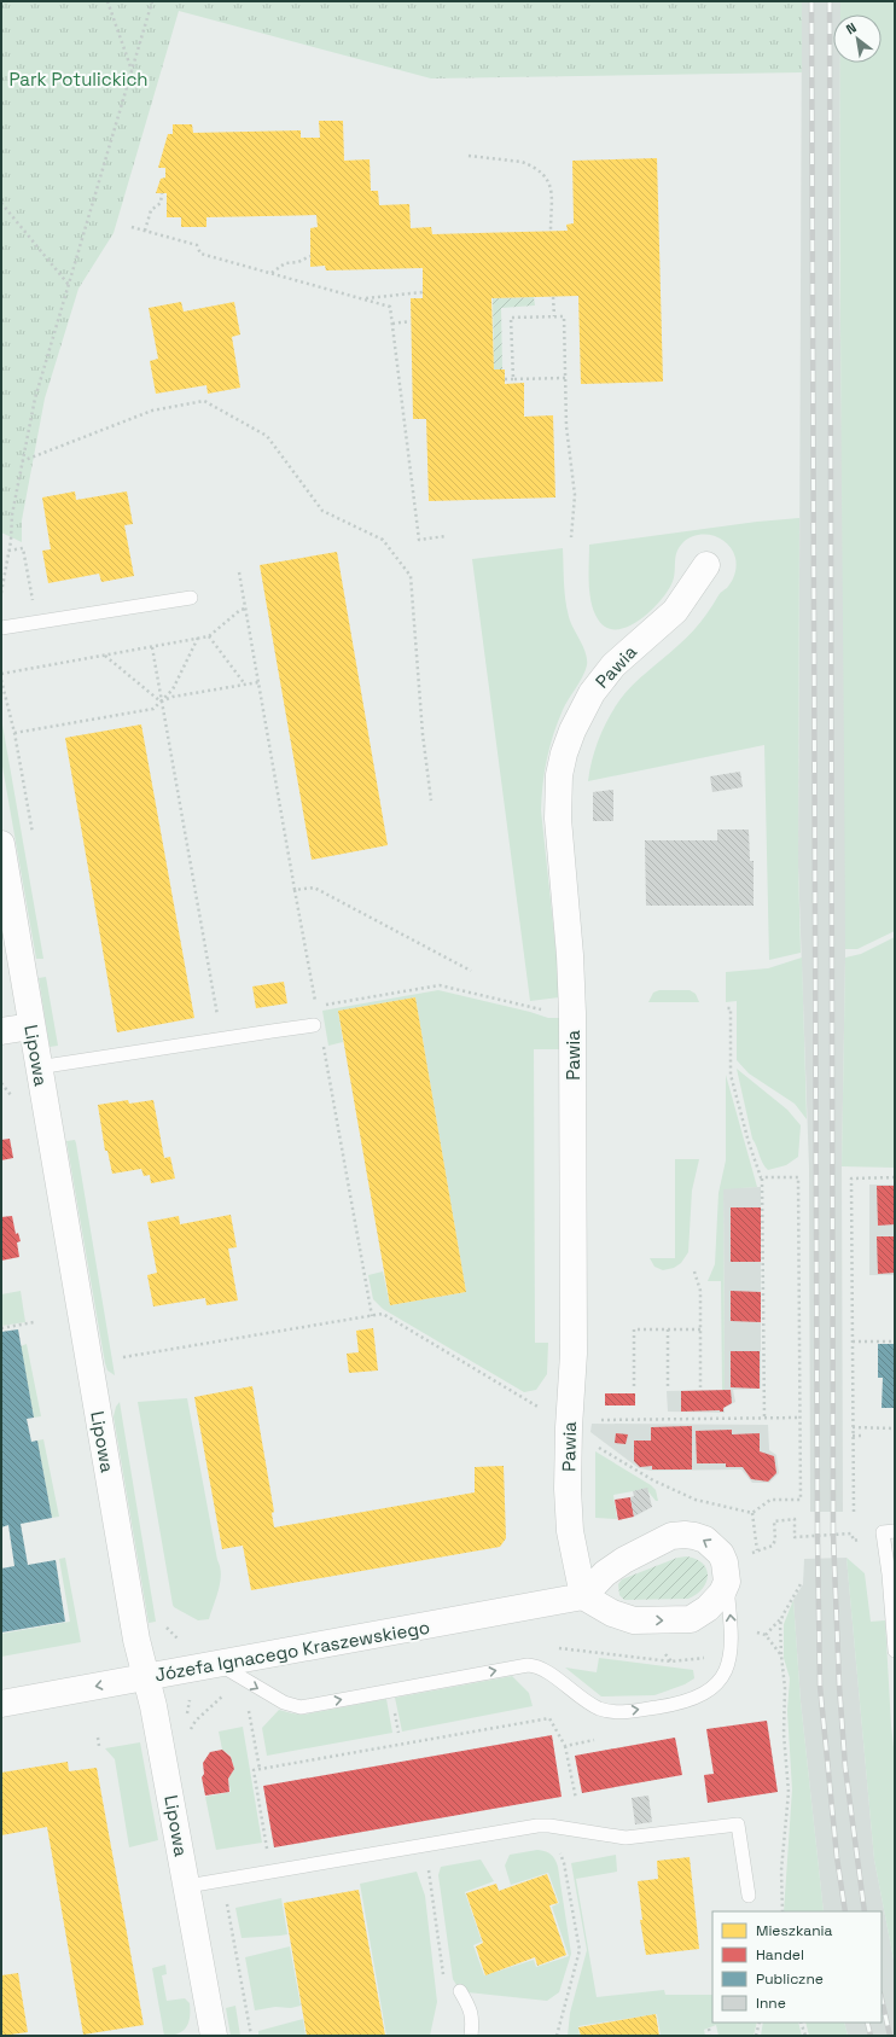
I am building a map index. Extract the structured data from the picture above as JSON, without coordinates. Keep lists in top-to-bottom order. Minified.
{"streets":{"street":["Pawia","Lipowa","Józefa Ignacego Kraszewskiego"]},"crossings":[["Pawia","Józefa Ignacego Kraszewskiego"],["Lipowa","Józefa Ignacego Kraszewskiego"]],"parks":["Park Potulickich"],"legend":["Mieszkania","Handel","Publiczne","Inne"],"north":"top left"}
